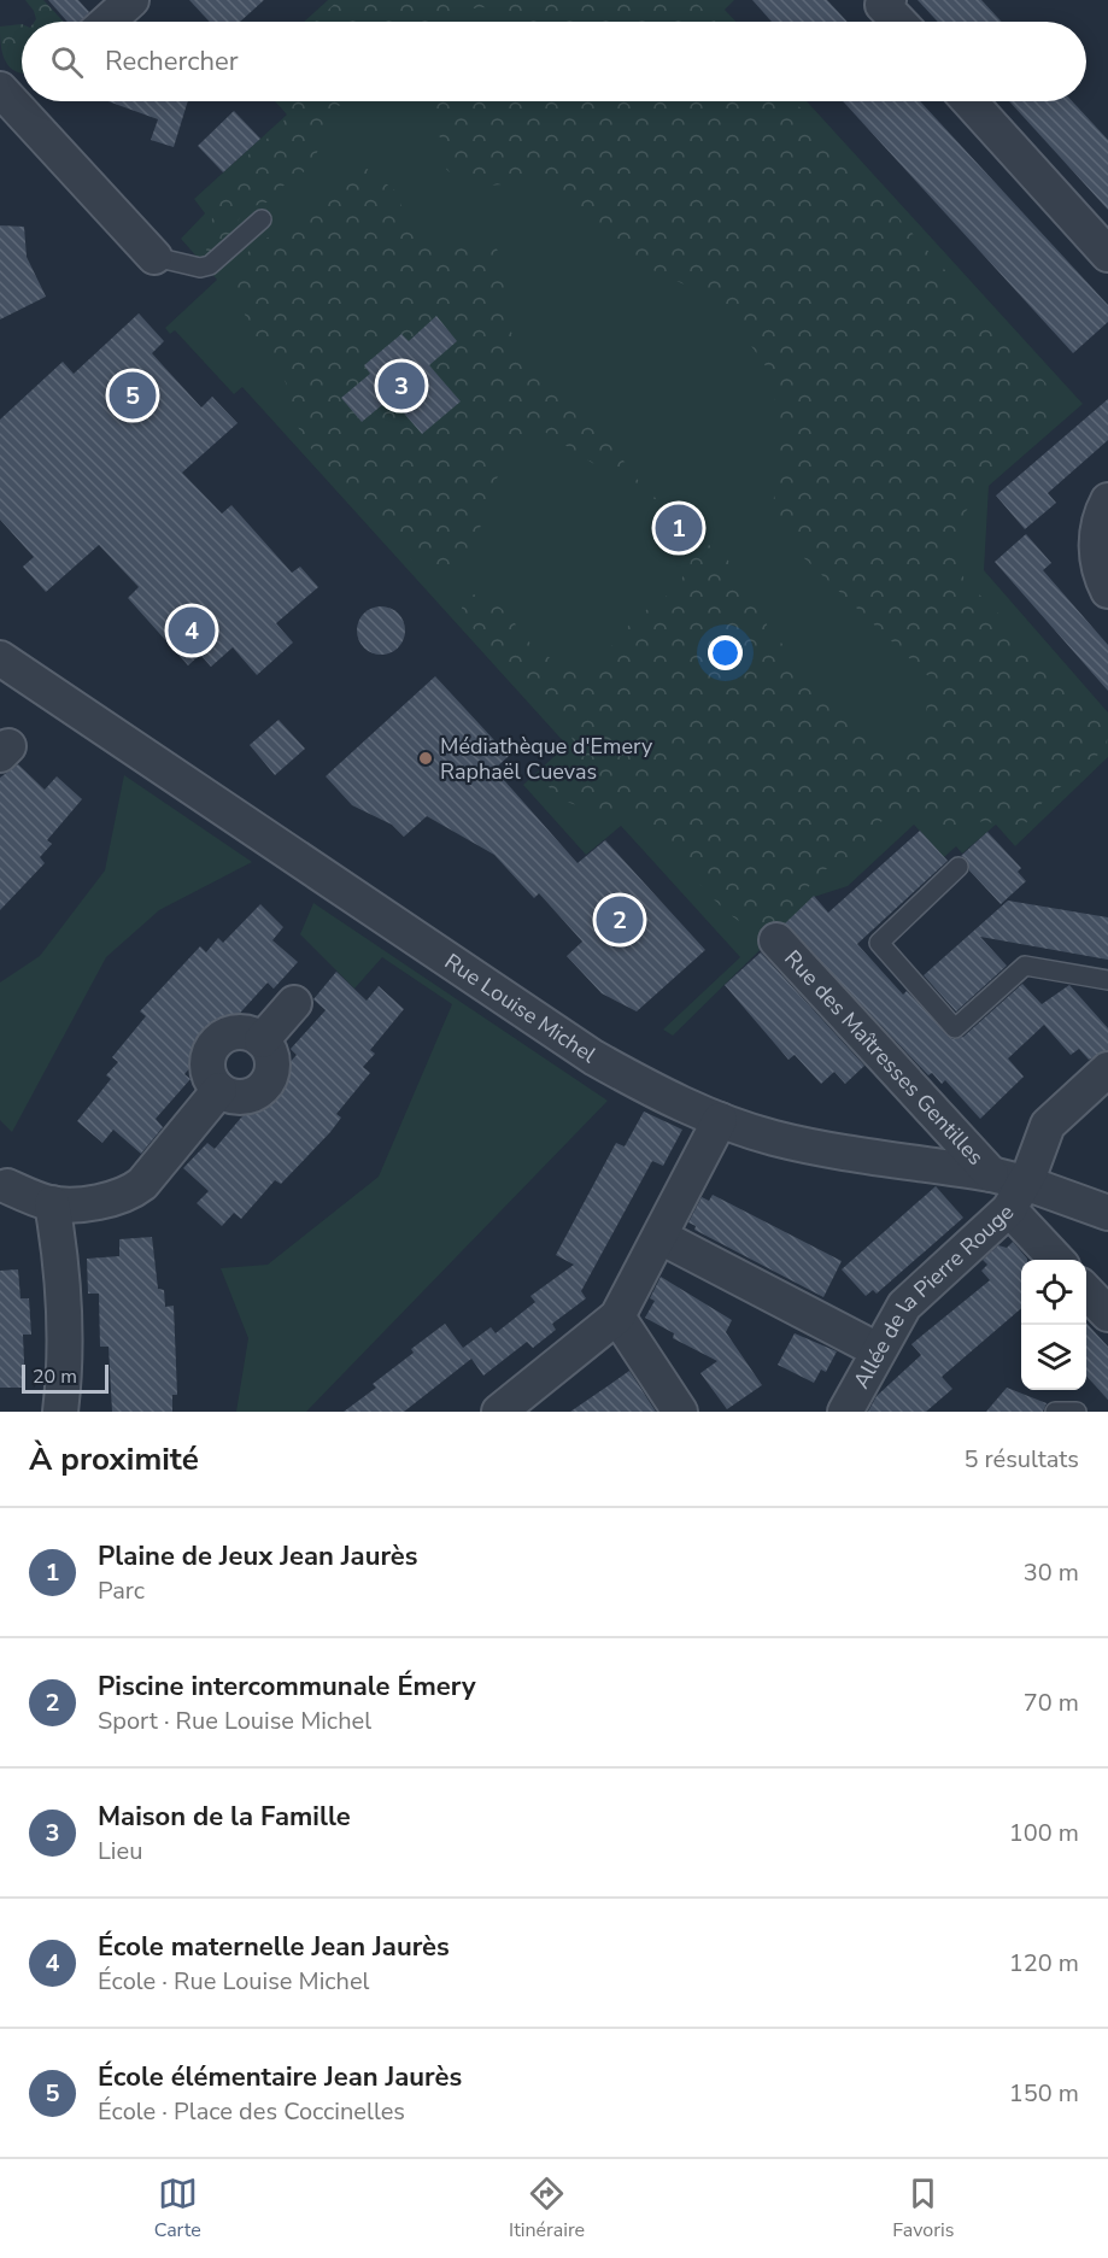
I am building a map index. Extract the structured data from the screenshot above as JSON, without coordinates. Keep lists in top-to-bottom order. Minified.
{"streets":{"street":["Rue Louise Michel","Rue des Maîtresses Gentilles","Allée de la Pierre Rouge"]},"crossings":[["Rue Louise Michel","Rue des Maîtresses Gentilles"],["Rue Louise Michel","Allée de la Pierre Rouge"]],"places":["Médiathèque d'Emery Raphaël Cuevas"],"scale_bar":"20 m","page":{"search":"Rechercher","pins":["3","5","1","4","2"],"scale":"20 m","heading":["À proximité","5 résultats"],"list":[{"mark":"1","name":"Plaine de Jeux Jean Jaurès","note":"Parc","value":"30 m"},{"mark":"2","name":"Piscine intercommunale Émery","note":"Sport · Rue Louise Michel","value":"70 m"},{"mark":"3","name":"Maison de la Famille","note":"Lieu","value":"100 m"},{"mark":"4","name":"École maternelle Jean Jaurès","note":"École · Rue Louise Michel","value":"120 m"},{"mark":"5","name":"École élémentaire Jean Jaurès","note":"École · Place des Coccinelles","value":"150 m"}],"nav":["Carte","Itinéraire","Favoris"]}}
